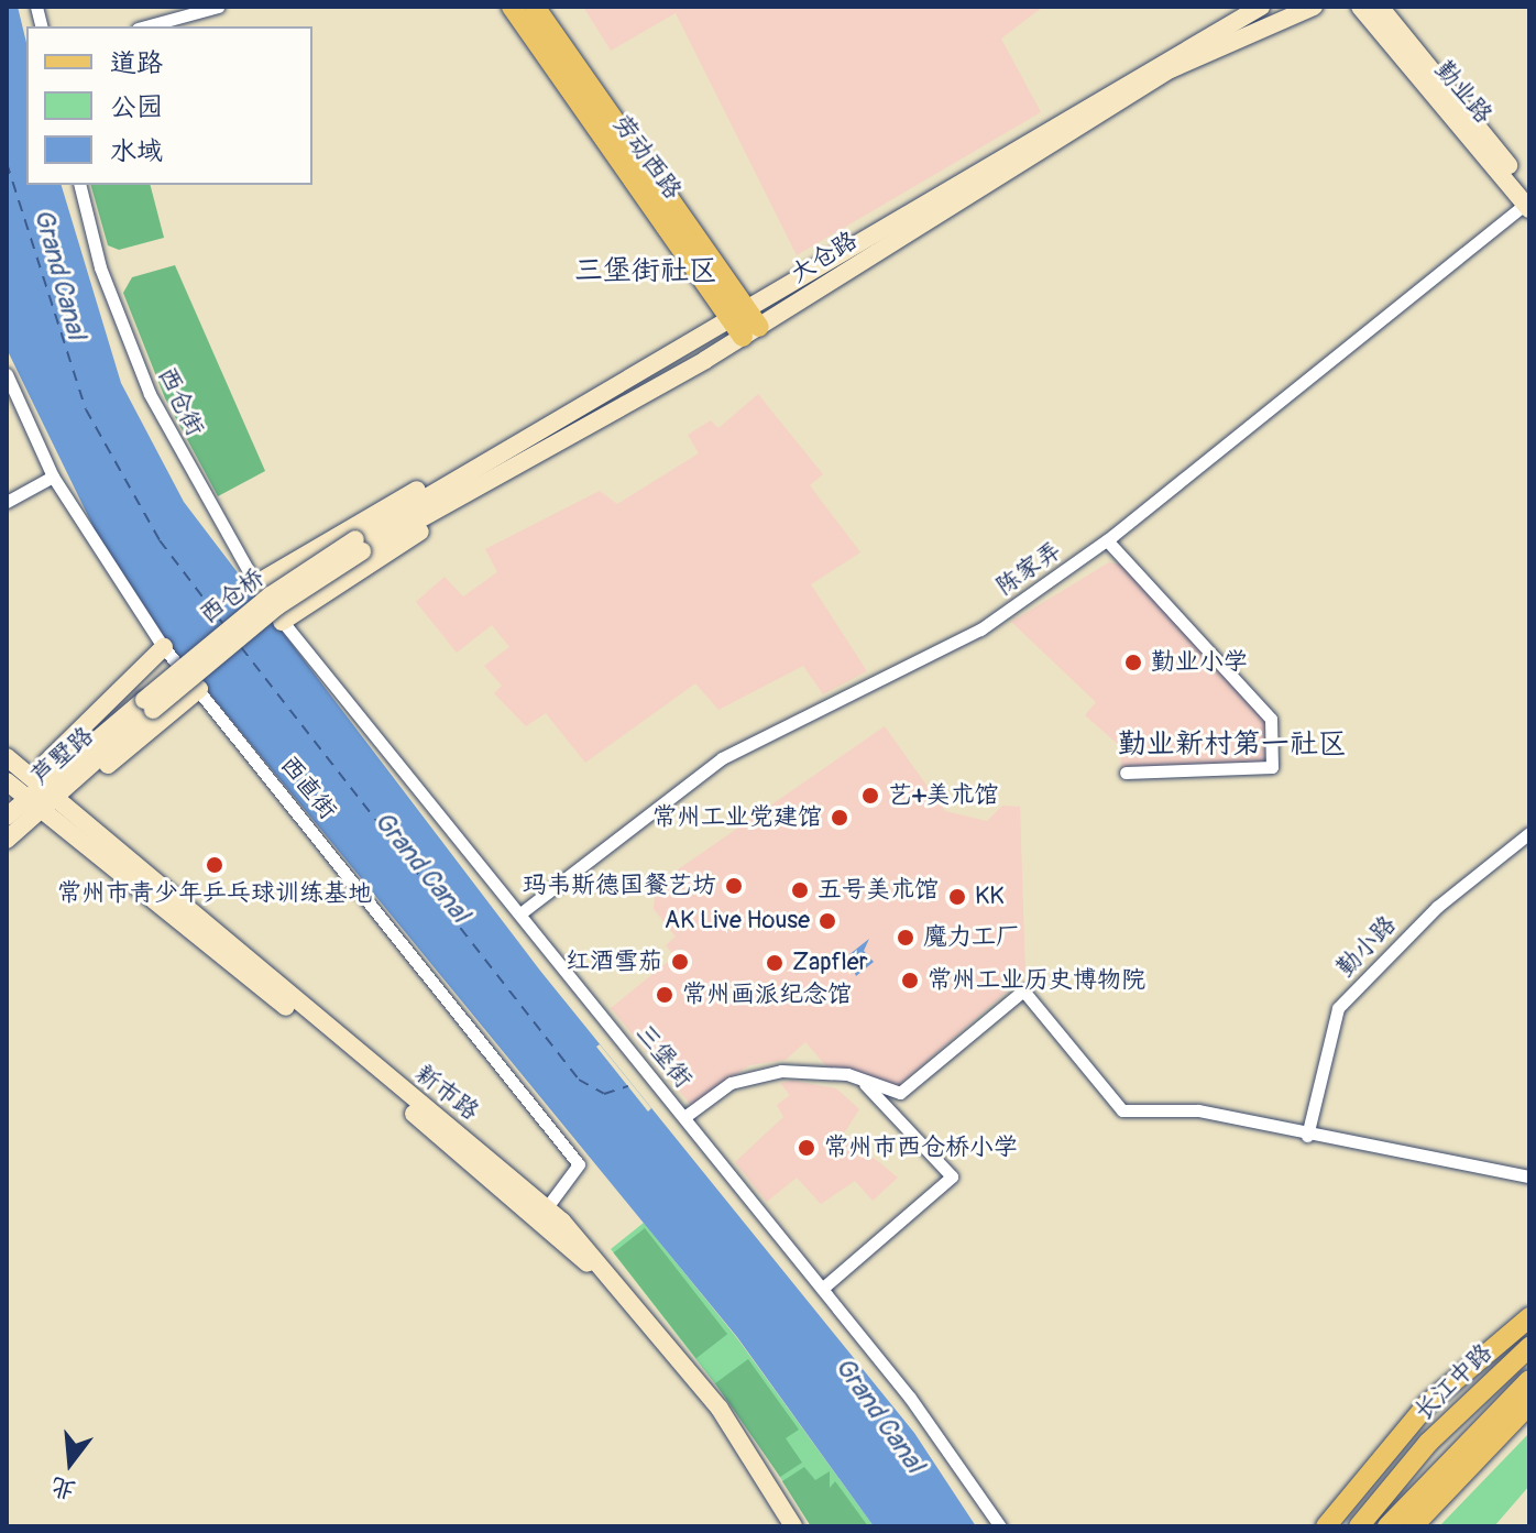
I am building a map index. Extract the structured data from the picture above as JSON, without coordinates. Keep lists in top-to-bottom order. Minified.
{"streets":{"main road":["勤业路","劳动西路","大仓路","西仓桥","芦墅路","新市路","长江中路"],"street":["西仓街","陈家弄","西直街","勤小路","三堡街"]},"crossings":[["勤业路","陈家弄"],["劳动西路","大仓路"],["大仓路","西仓桥"],["西仓街","三堡街"],["陈家弄","三堡街"],["西仓桥","芦墅路"],["芦墅路","新市路"],["西直街","新市路"]],"districts":["三堡街社区","勤业新村第一社区"],"water":["Grand Canal"],"places":["勤业小学","艺+美术馆","常州工业党建馆","常州市青少年乒乓球训练基地","玛韦斯德国餐艺坊","五号美术馆","KK","AK Live House","魔力工厂","红酒雪茄","Zapfler","常州工业历史博物院","常州画派纪念馆","常州市西仓桥小学"],"legend":["道路","公园","水域"],"north":"bottom"}
